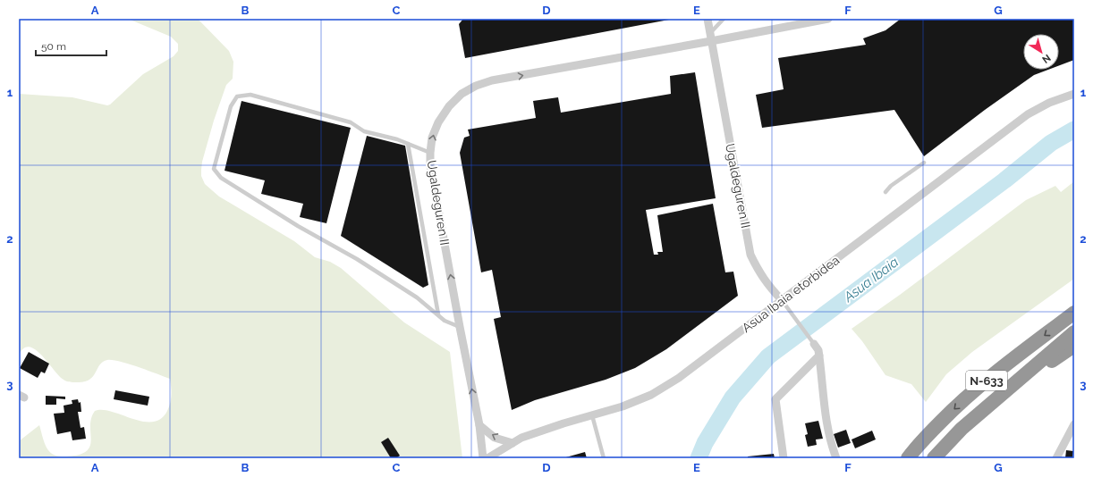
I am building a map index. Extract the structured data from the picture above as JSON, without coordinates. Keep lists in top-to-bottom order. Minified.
{"streets":{"highway":["N-633"],"street":["Ugaldeguren II","Asua Ibaia etorbidea"]},"crossings":[["Ugaldeguren II","Asua Ibaia etorbidea"]],"water":["Asua Ibaia"],"scale_bar":"50 m","north":"bottom right","grid":{"columns":["A","B","C","D","E","F","G"],"rows":["1","2","3"]}}
